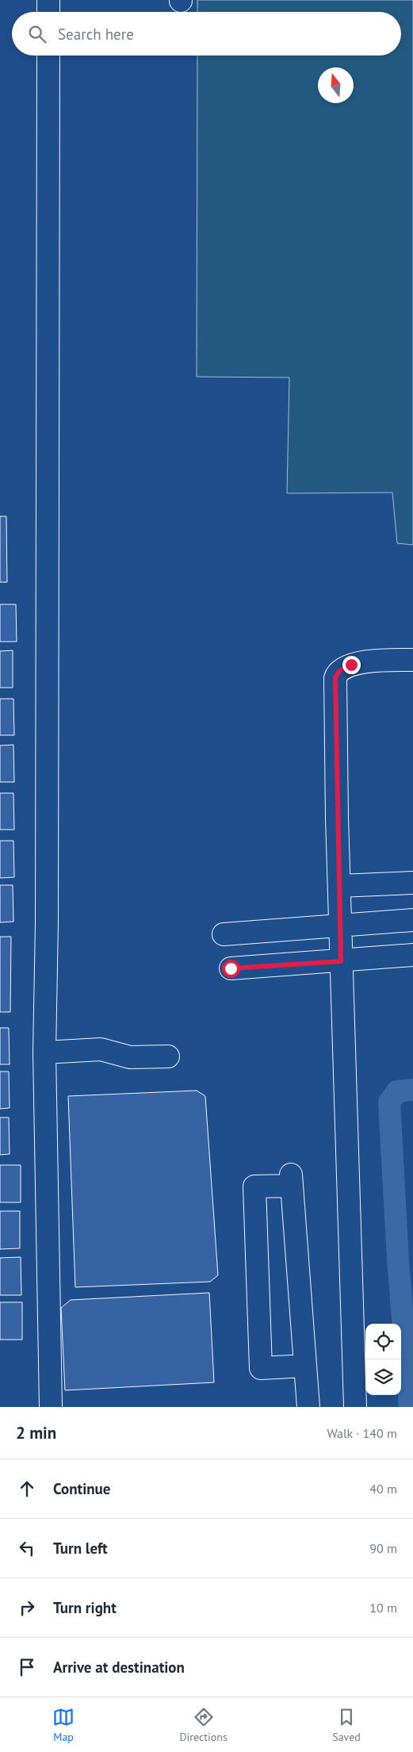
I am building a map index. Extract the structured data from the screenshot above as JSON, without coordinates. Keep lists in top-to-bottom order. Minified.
{"north":"top","page":{"search":"Search here","heading":["2 min","Walk · 140 m"],"list":[["Continue","40 m"],["Turn left","90 m"],["Turn right","10 m"],"Arrive at destination"],"nav":["Map","Directions","Saved"]}}
